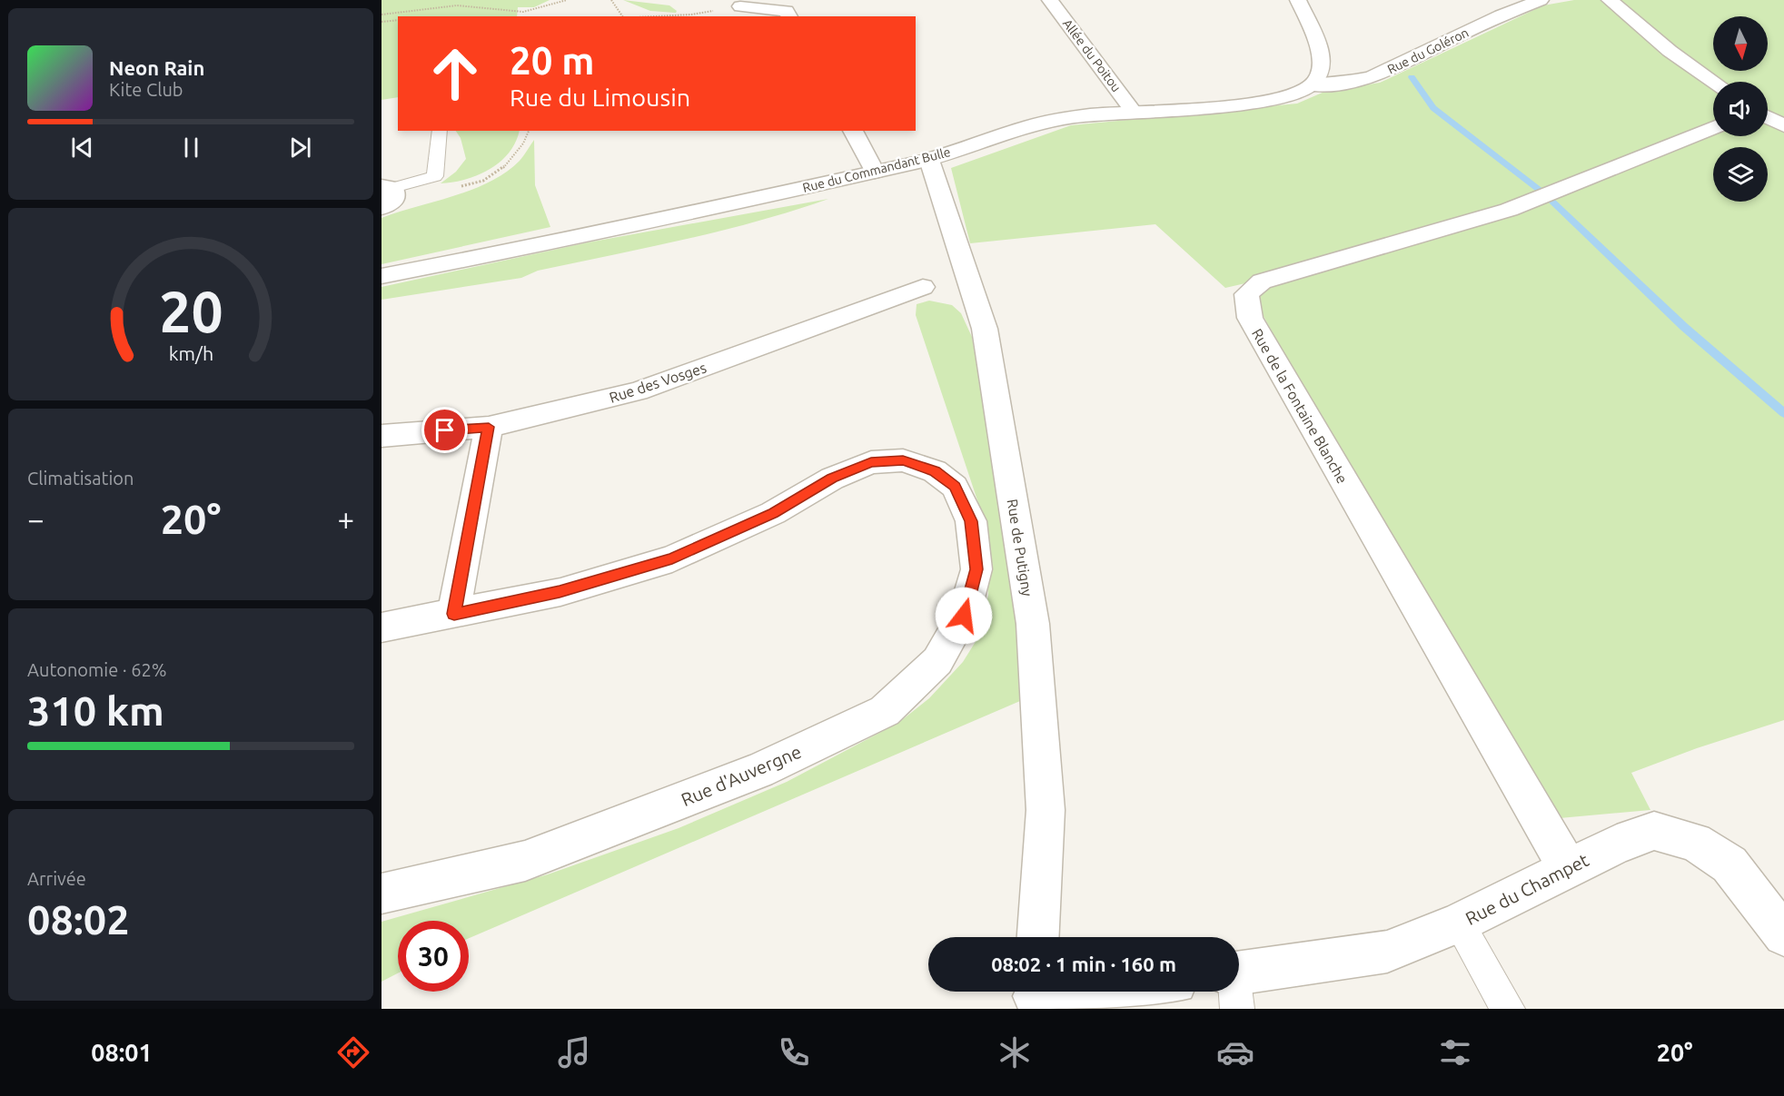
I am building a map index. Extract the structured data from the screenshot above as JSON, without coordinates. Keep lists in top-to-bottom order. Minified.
{"streets":{"street":["Rue du Goléron","Allée du Poitou","Rue du Commandant Bulle","Rue des Vosges","Rue de la Fontaine Blanche","Rue de Putigny","Rue d'Auvergne","Rue du Champet"]},"crossings":[["Rue du Goléron","Rue du Commandant Bulle"],["Allée du Poitou","Rue du Commandant Bulle"],["Rue du Commandant Bulle","Rue de Putigny"],["Rue de la Fontaine Blanche","Rue du Champet"]],"north":"bottom","page":{"turn":["20 m","Rue du Limousin"],"song":["Neon Rain","Kite Club"],"tile":["Climatisation",["Autonomie · 62%","310 km"],["Arrivée","08:02"]],"heat":["−","20°","+"],"limit":"30","trip":"08:02 · 1 min · 160 m","tabs":["08:01","20°"],"gauge":["20","km/h"]}}
